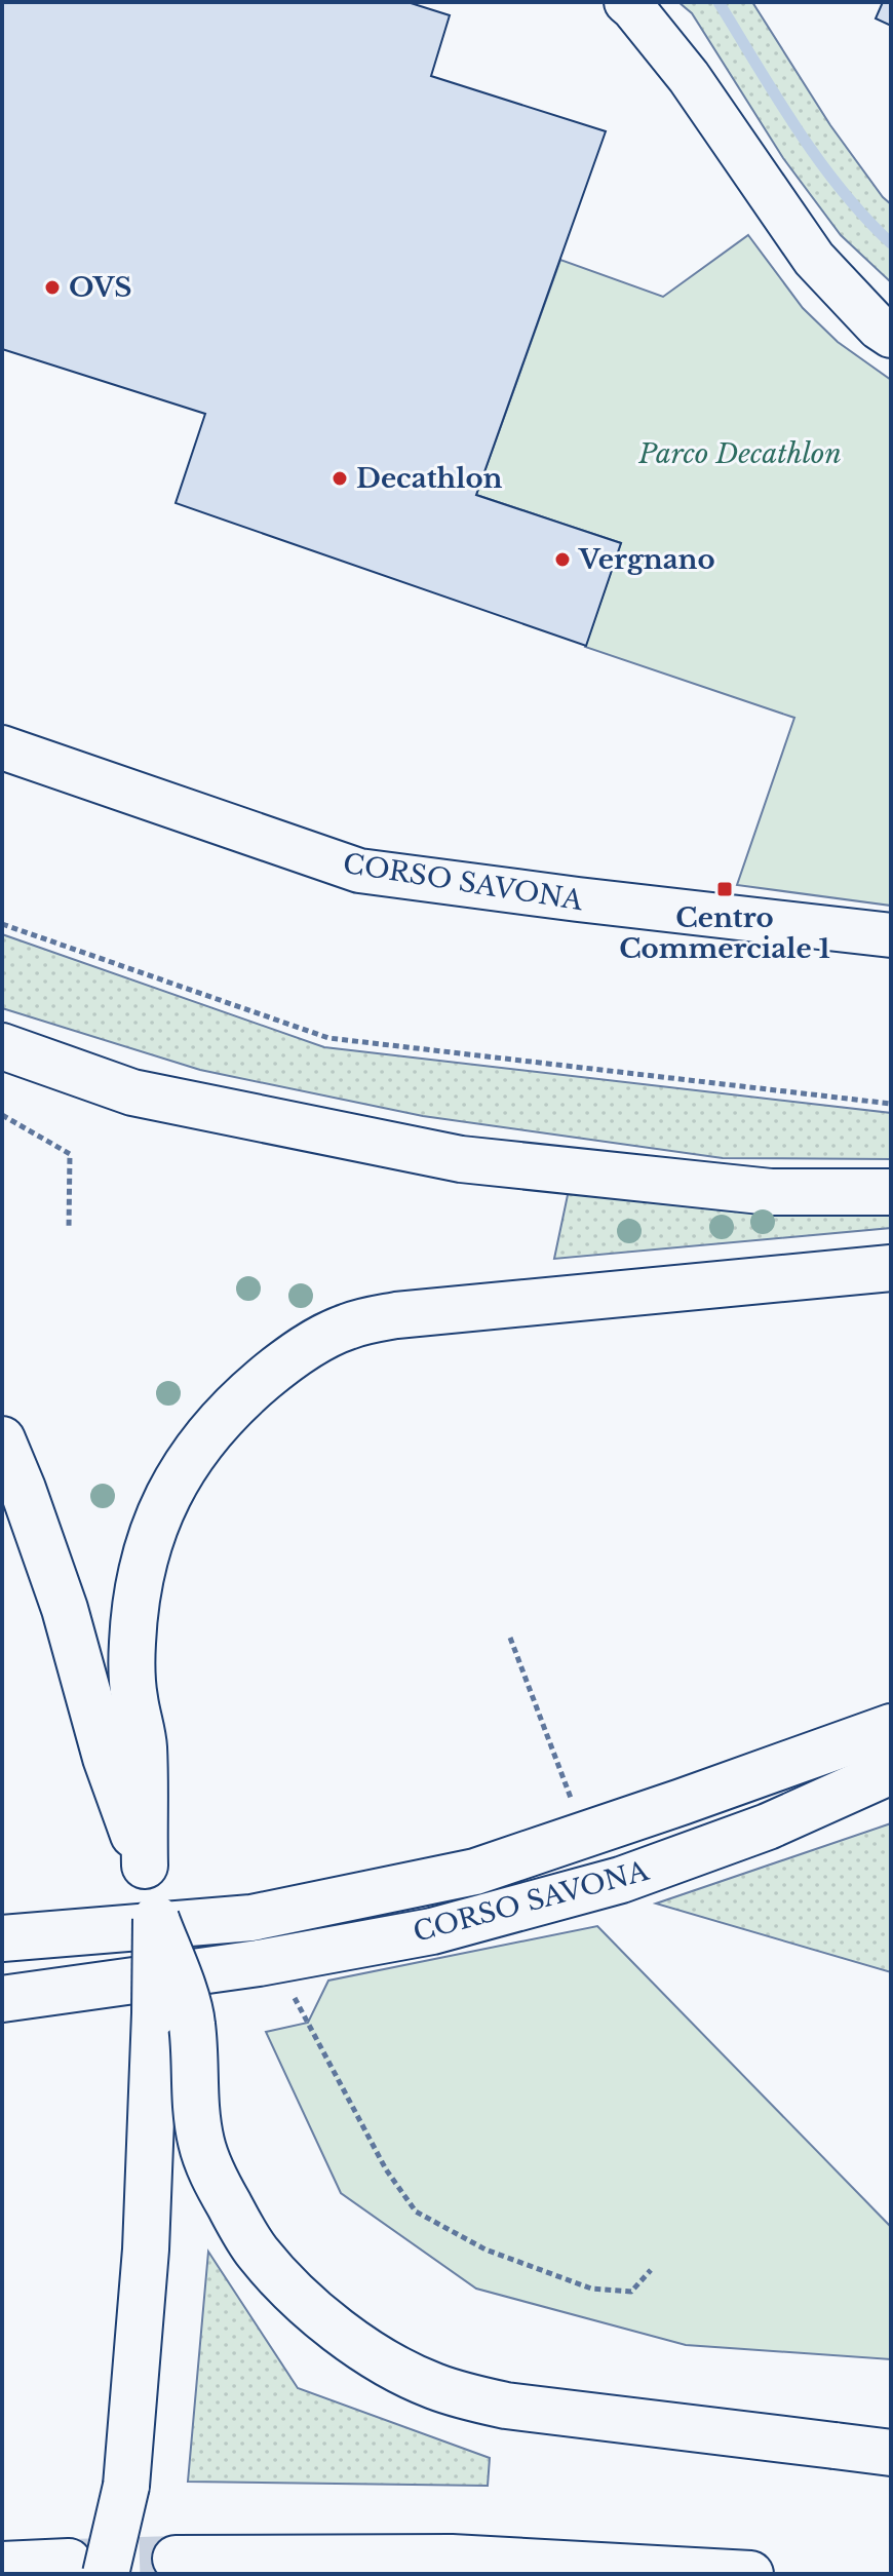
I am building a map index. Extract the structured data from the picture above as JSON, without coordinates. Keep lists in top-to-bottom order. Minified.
{"streets":{"main road":["CORSO SAVONA"]},"parks":["Parco Decathlon"],"places":{"other":["OVS","Decathlon","Vergnano"],"transit":["Centro Commerciale 1"]}}
